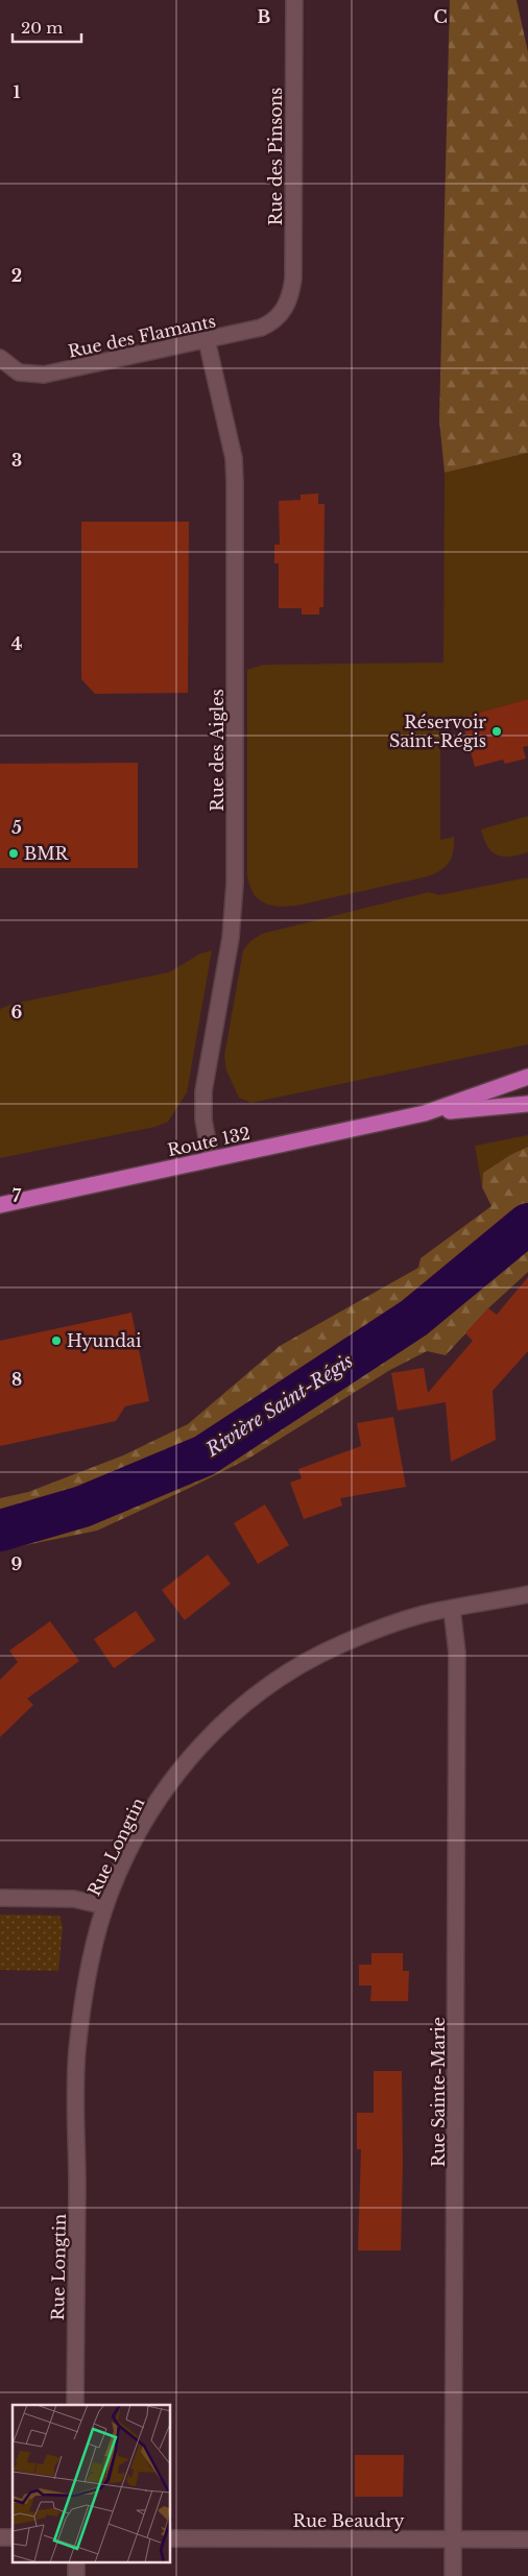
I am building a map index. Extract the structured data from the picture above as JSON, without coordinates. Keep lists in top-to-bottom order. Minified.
{"streets":{"highway":["Route 132"],"street":["Rue des Pinsons","Rue des Flamants","Rue des Aigles","Rue Longtin","Rue Sainte-Marie","Rue Beaudry"]},"crossings":[["Rue des Pinsons","Rue des Flamants"],["Rue des Flamants","Rue des Aigles"],["Rue des Aigles","Route 132"],["Rue Longtin","Rue Sainte-Marie"],["Rue Sainte-Marie","Rue Beaudry"]],"water":["Rivière Saint-Régis"],"places":["Réservoir Saint-Régis","BMR","Hyundai"],"scale_bar":"20 m","grid":{"columns":["B","C"],"rows":["1","2","3","4","5","6","7","8","9"]}}
